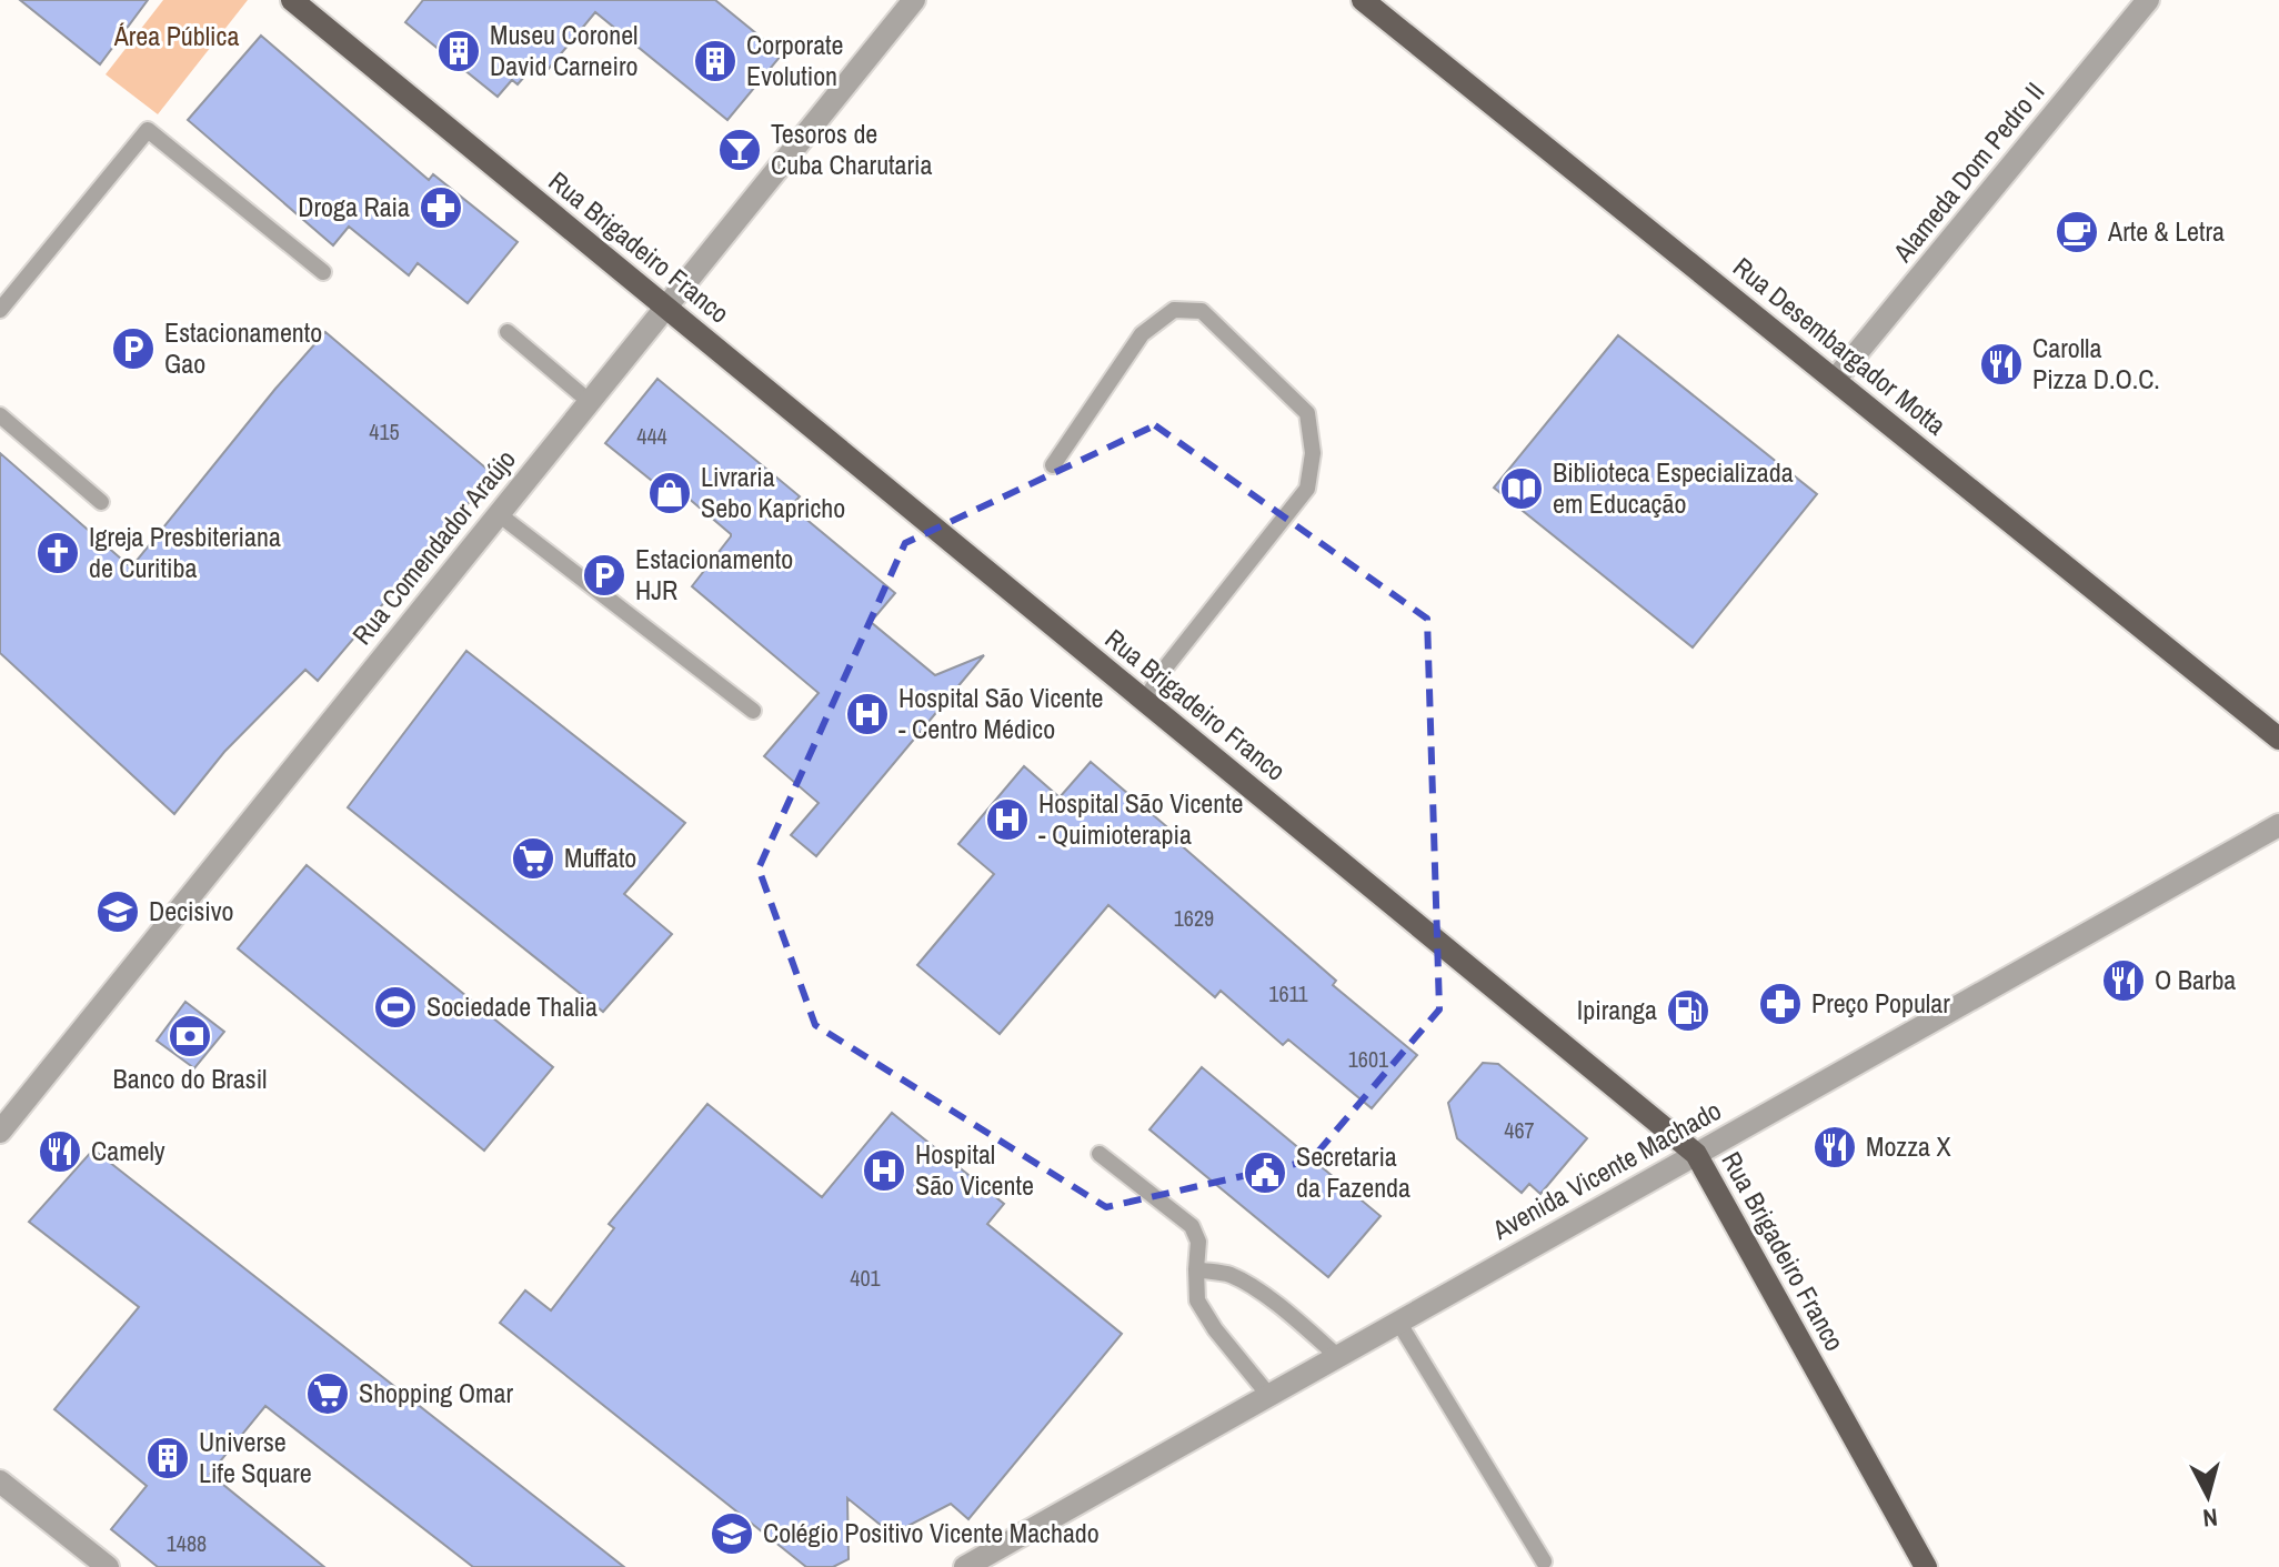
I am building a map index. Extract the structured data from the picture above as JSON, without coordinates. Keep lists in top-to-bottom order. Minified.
{"streets":{"main road":["Rua Brigadeiro Franco","Rua Desembargador Motta"],"street":["Alameda Dom Pedro II","Rua Comendador Araújo","Avenida Vicente Machado"]},"crossings":[["Alameda Dom Pedro II","Rua Desembargador Motta"],["Rua Brigadeiro Franco","Rua Comendador Araújo"],["Rua Brigadeiro Franco","Avenida Vicente Machado"]],"parks":["Área Pública"],"places":{"building":["Museu Coronel David Carneiro","Corporate Evolution","Universe Life Square"],"bar":["Tesoros de Cuba Charutaria"],"pharmacy":["Droga Raia","Preço Popular"],"cafe":["Arte & Letra"],"parking":["Estacionamento Gao","Estacionamento HJR"],"restaurant":["Carolla Pizza D.O.C.","O Barba","Mozza X","Camely"],"library":["Biblioteca Especializada em Educação"],"shop":["Livraria Sebo Kapricho"],"church":["Igreja Presbiteriana de Curitiba"],"hospital":["Hospital São Vicente - Centro Médico","Hospital São Vicente - Quimioterapia","Hospital São Vicente"],"supermarket":["Muffato","Shopping Omar"],"school or university":["Decisivo","Colégio Positivo Vicente Machado"],"sports":["Sociedade Thalia"],"fuel station":["Ipiranga"],"bank":["Banco do Brasil"],"public building":["Secretaria da Fazenda"]},"house_numbers":["415","444","1629","1611","1601","467","401","1488"],"north":"bottom"}
